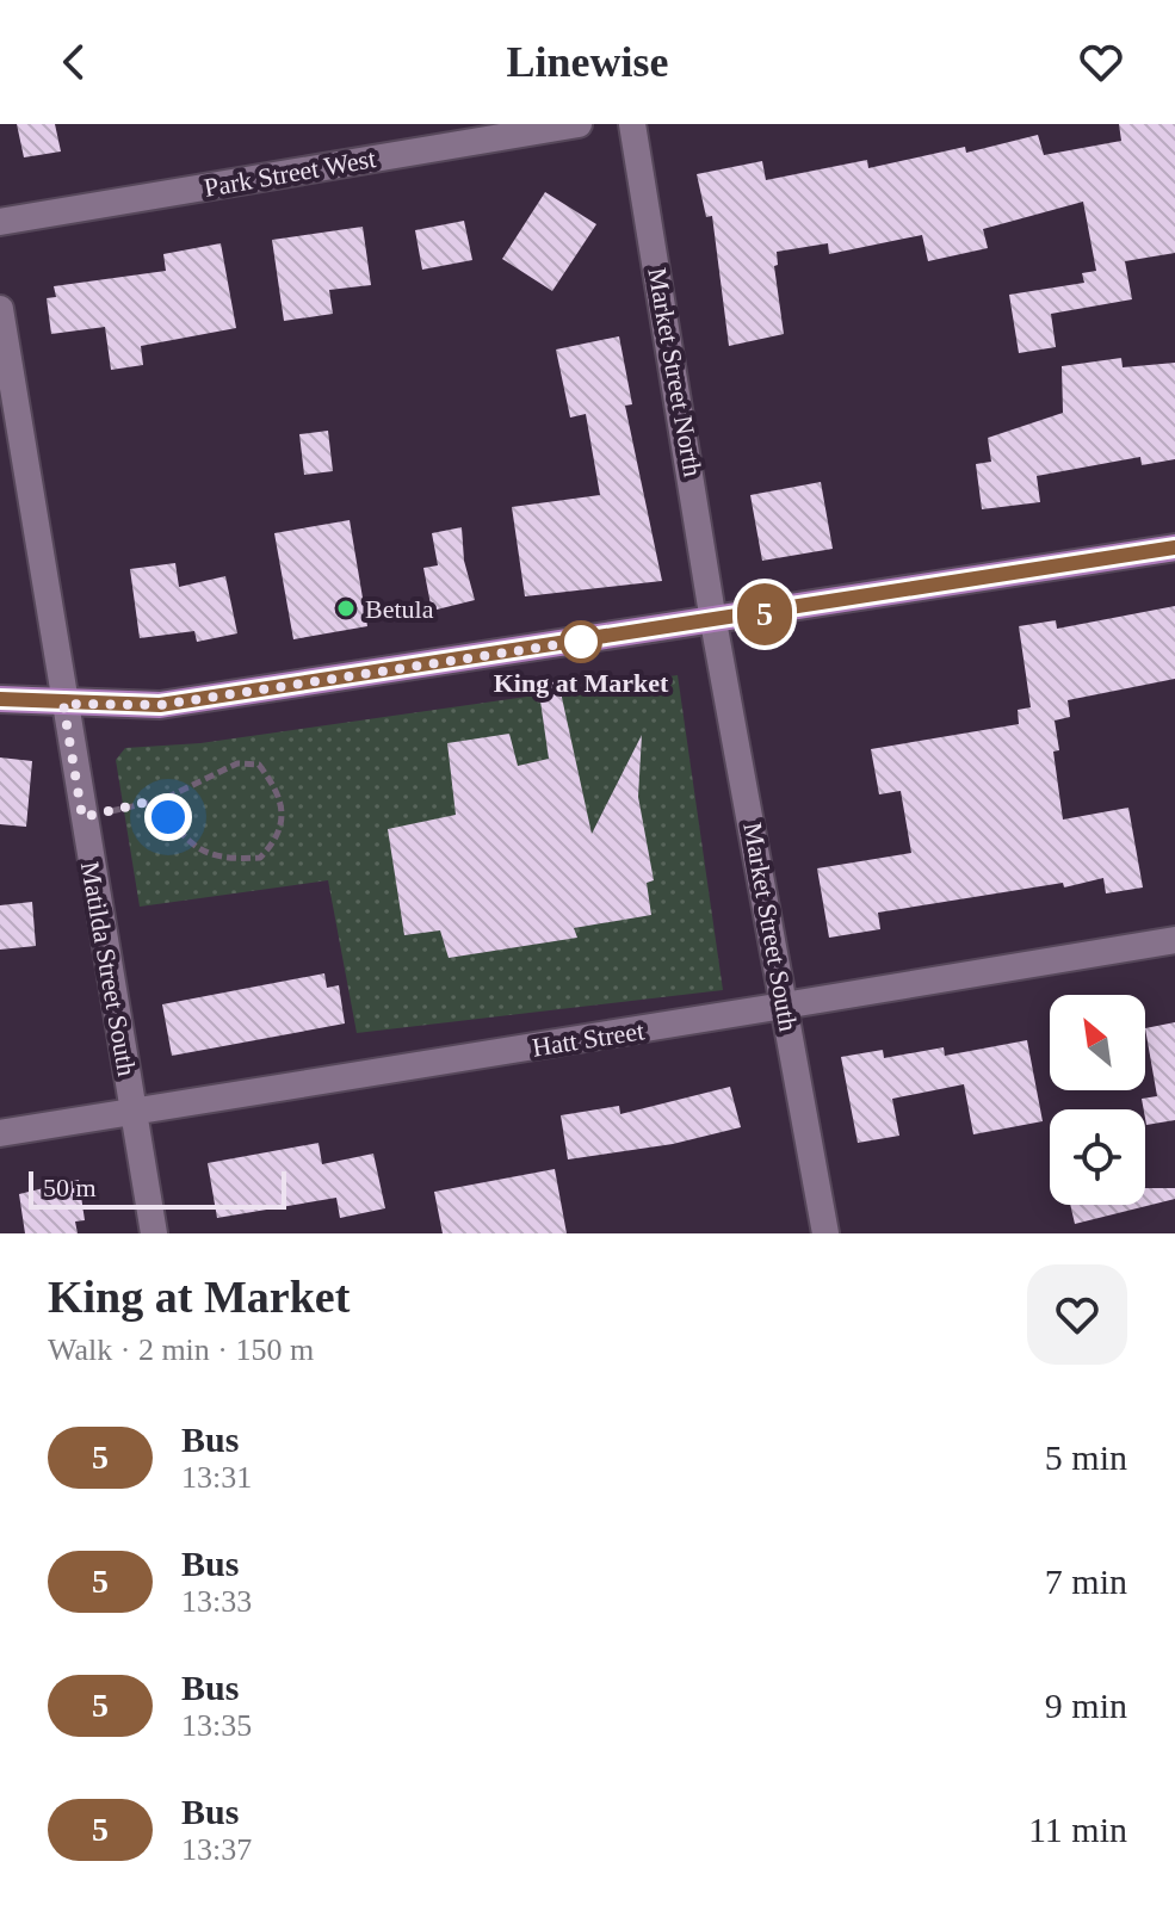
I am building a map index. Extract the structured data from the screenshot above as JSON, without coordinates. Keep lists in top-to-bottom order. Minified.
{"streets":{"street":["Park Street West","Market Street North","Market Street South","Matilda Street South","Hatt Street"]},"crossings":[["Market Street North","Market Street South"],["Market Street South","Hatt Street"],["Matilda Street South","Hatt Street"]],"places":["Betula","King at Market"],"lines":["bus line 5"],"scale_bar":"50 m","north":"top left","page":{"header":"Linewise","on_map":"5","scale":"50 m","heading":["King at Market","Walk · 2 min · 150 m"],"list":[{"mark":"5","name":"Bus","note":"13:31","value":"5 min"},{"mark":"5","name":"Bus","note":"13:33","value":"7 min"},{"mark":"5","name":"Bus","note":"13:35","value":"9 min"},{"mark":"5","name":"Bus","note":"13:37","value":"11 min"}]}}
